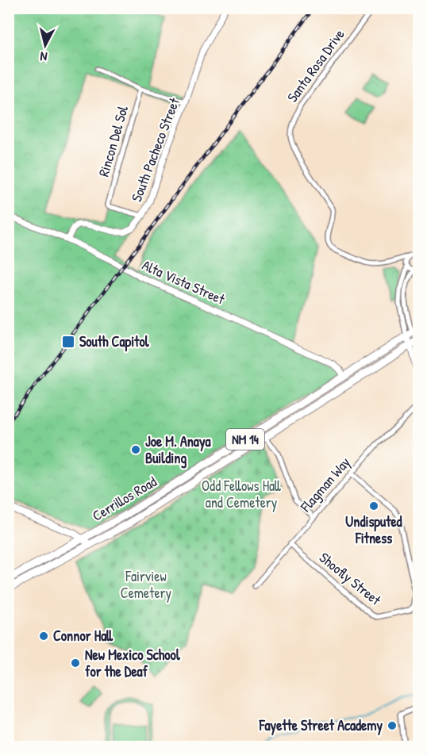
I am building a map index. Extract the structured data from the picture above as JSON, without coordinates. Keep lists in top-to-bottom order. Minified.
{"streets":{"main road":["NM 14","Cerrillos Road"],"street":["Santa Rosa Drive","Rincon Del Sol","South Pacheco Street","Alta Vista Street","Flagman Way","Shoofly Street"]},"crossings":[["Rincon Del Sol","South Pacheco Street"],["South Pacheco Street","Alta Vista Street"],["Alta Vista Street","Cerrillos Road"],["Flagman Way","Shoofly Street"]],"parks":["Odd Fellows Hall and Cemetery","Fairview Cemetery"],"places":{"transit":["South Capitol"],"other":["Joe M. Anaya Building","Undisputed Fitness","Connor Hall","New Mexico School for the Deaf","Fayette Street Academy"]},"north":"bottom"}
